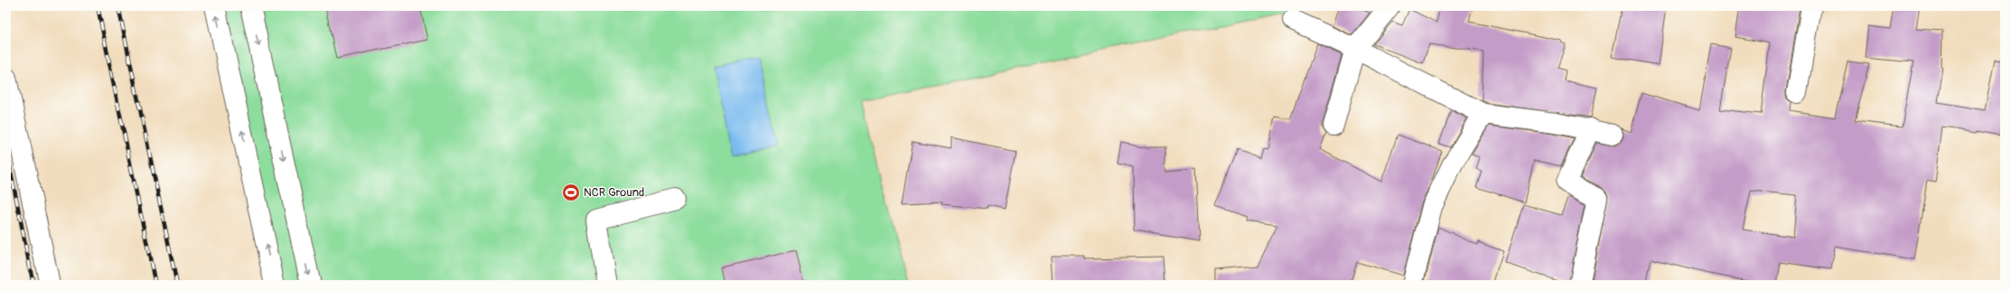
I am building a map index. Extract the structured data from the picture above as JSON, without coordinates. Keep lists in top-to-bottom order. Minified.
{"places":{"sports":["NCR Ground"]}}
